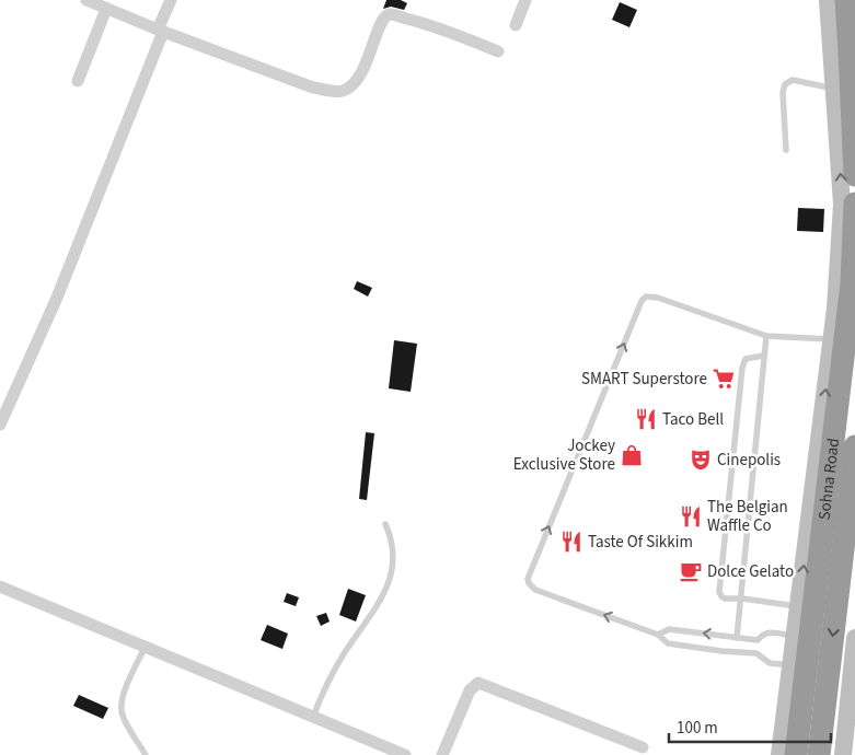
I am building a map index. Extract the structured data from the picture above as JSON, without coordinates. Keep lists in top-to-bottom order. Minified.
{"streets":{"highway":["Sohna Road"]},"places":{"supermarket":["SMART Superstore"],"restaurant":["Taco Bell","The Belgian Waffle Co","Taste Of Sikkim"],"shop":["Jockey Exclusive Store"],"theatre":["Cinepolis"],"cafe":["Dolce Gelato"]},"scale_bar":"100 m"}
